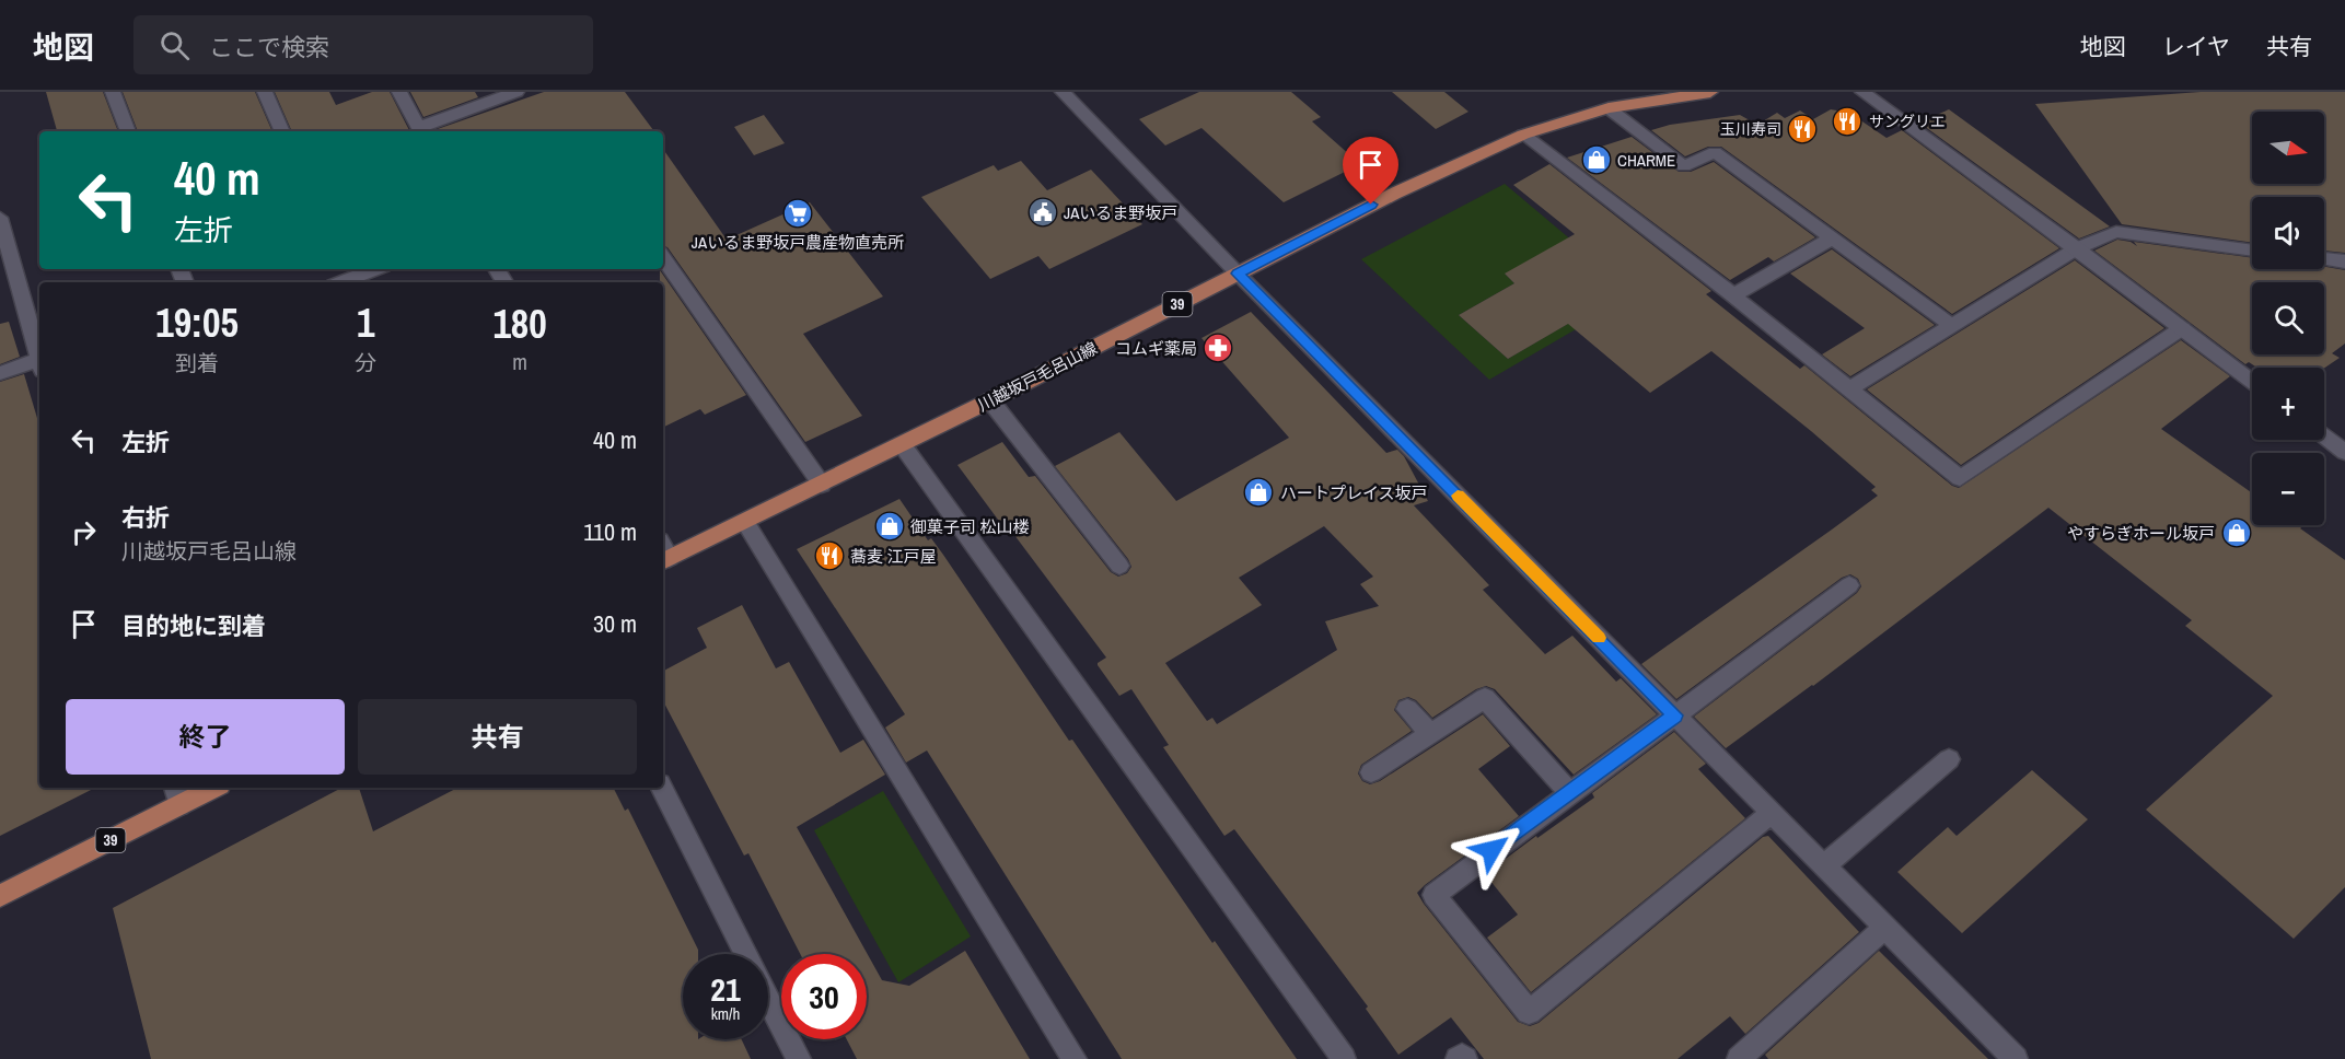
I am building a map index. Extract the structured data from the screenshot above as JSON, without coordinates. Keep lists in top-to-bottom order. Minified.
{"streets":{"main road":["39","川越坂戸毛呂山線"]},"places":{"restaurant":["サングリエ","玉川寿司","蕎麦 江戸屋"],"shop":["CHARME","ハートプレイス坂戸","御菓子司 松山楼","やすらぎホール坂戸"],"public building":["JAいるま野坂戸"],"supermarket":["JAいるま野坂戸農産物直売所"],"pharmacy":["コムギ薬局"]},"north":"right","page":{"header":"地図","search":"ここで検索","nav":["地図","レイヤ","共有"],"map_buttons":["+","−"],"turn":["40 m","左折"],"eta":["19:05","到着","1","分","180","m"],"list":[{"name":"左折","value":"40 m"},{"name":"右折","note":"川越坂戸毛呂山線","value":"110 m"},{"name":"目的地に到着","value":"30 m"}],"buttons":["終了","共有"],"speed":"21 km/h","limit":"30"}}
